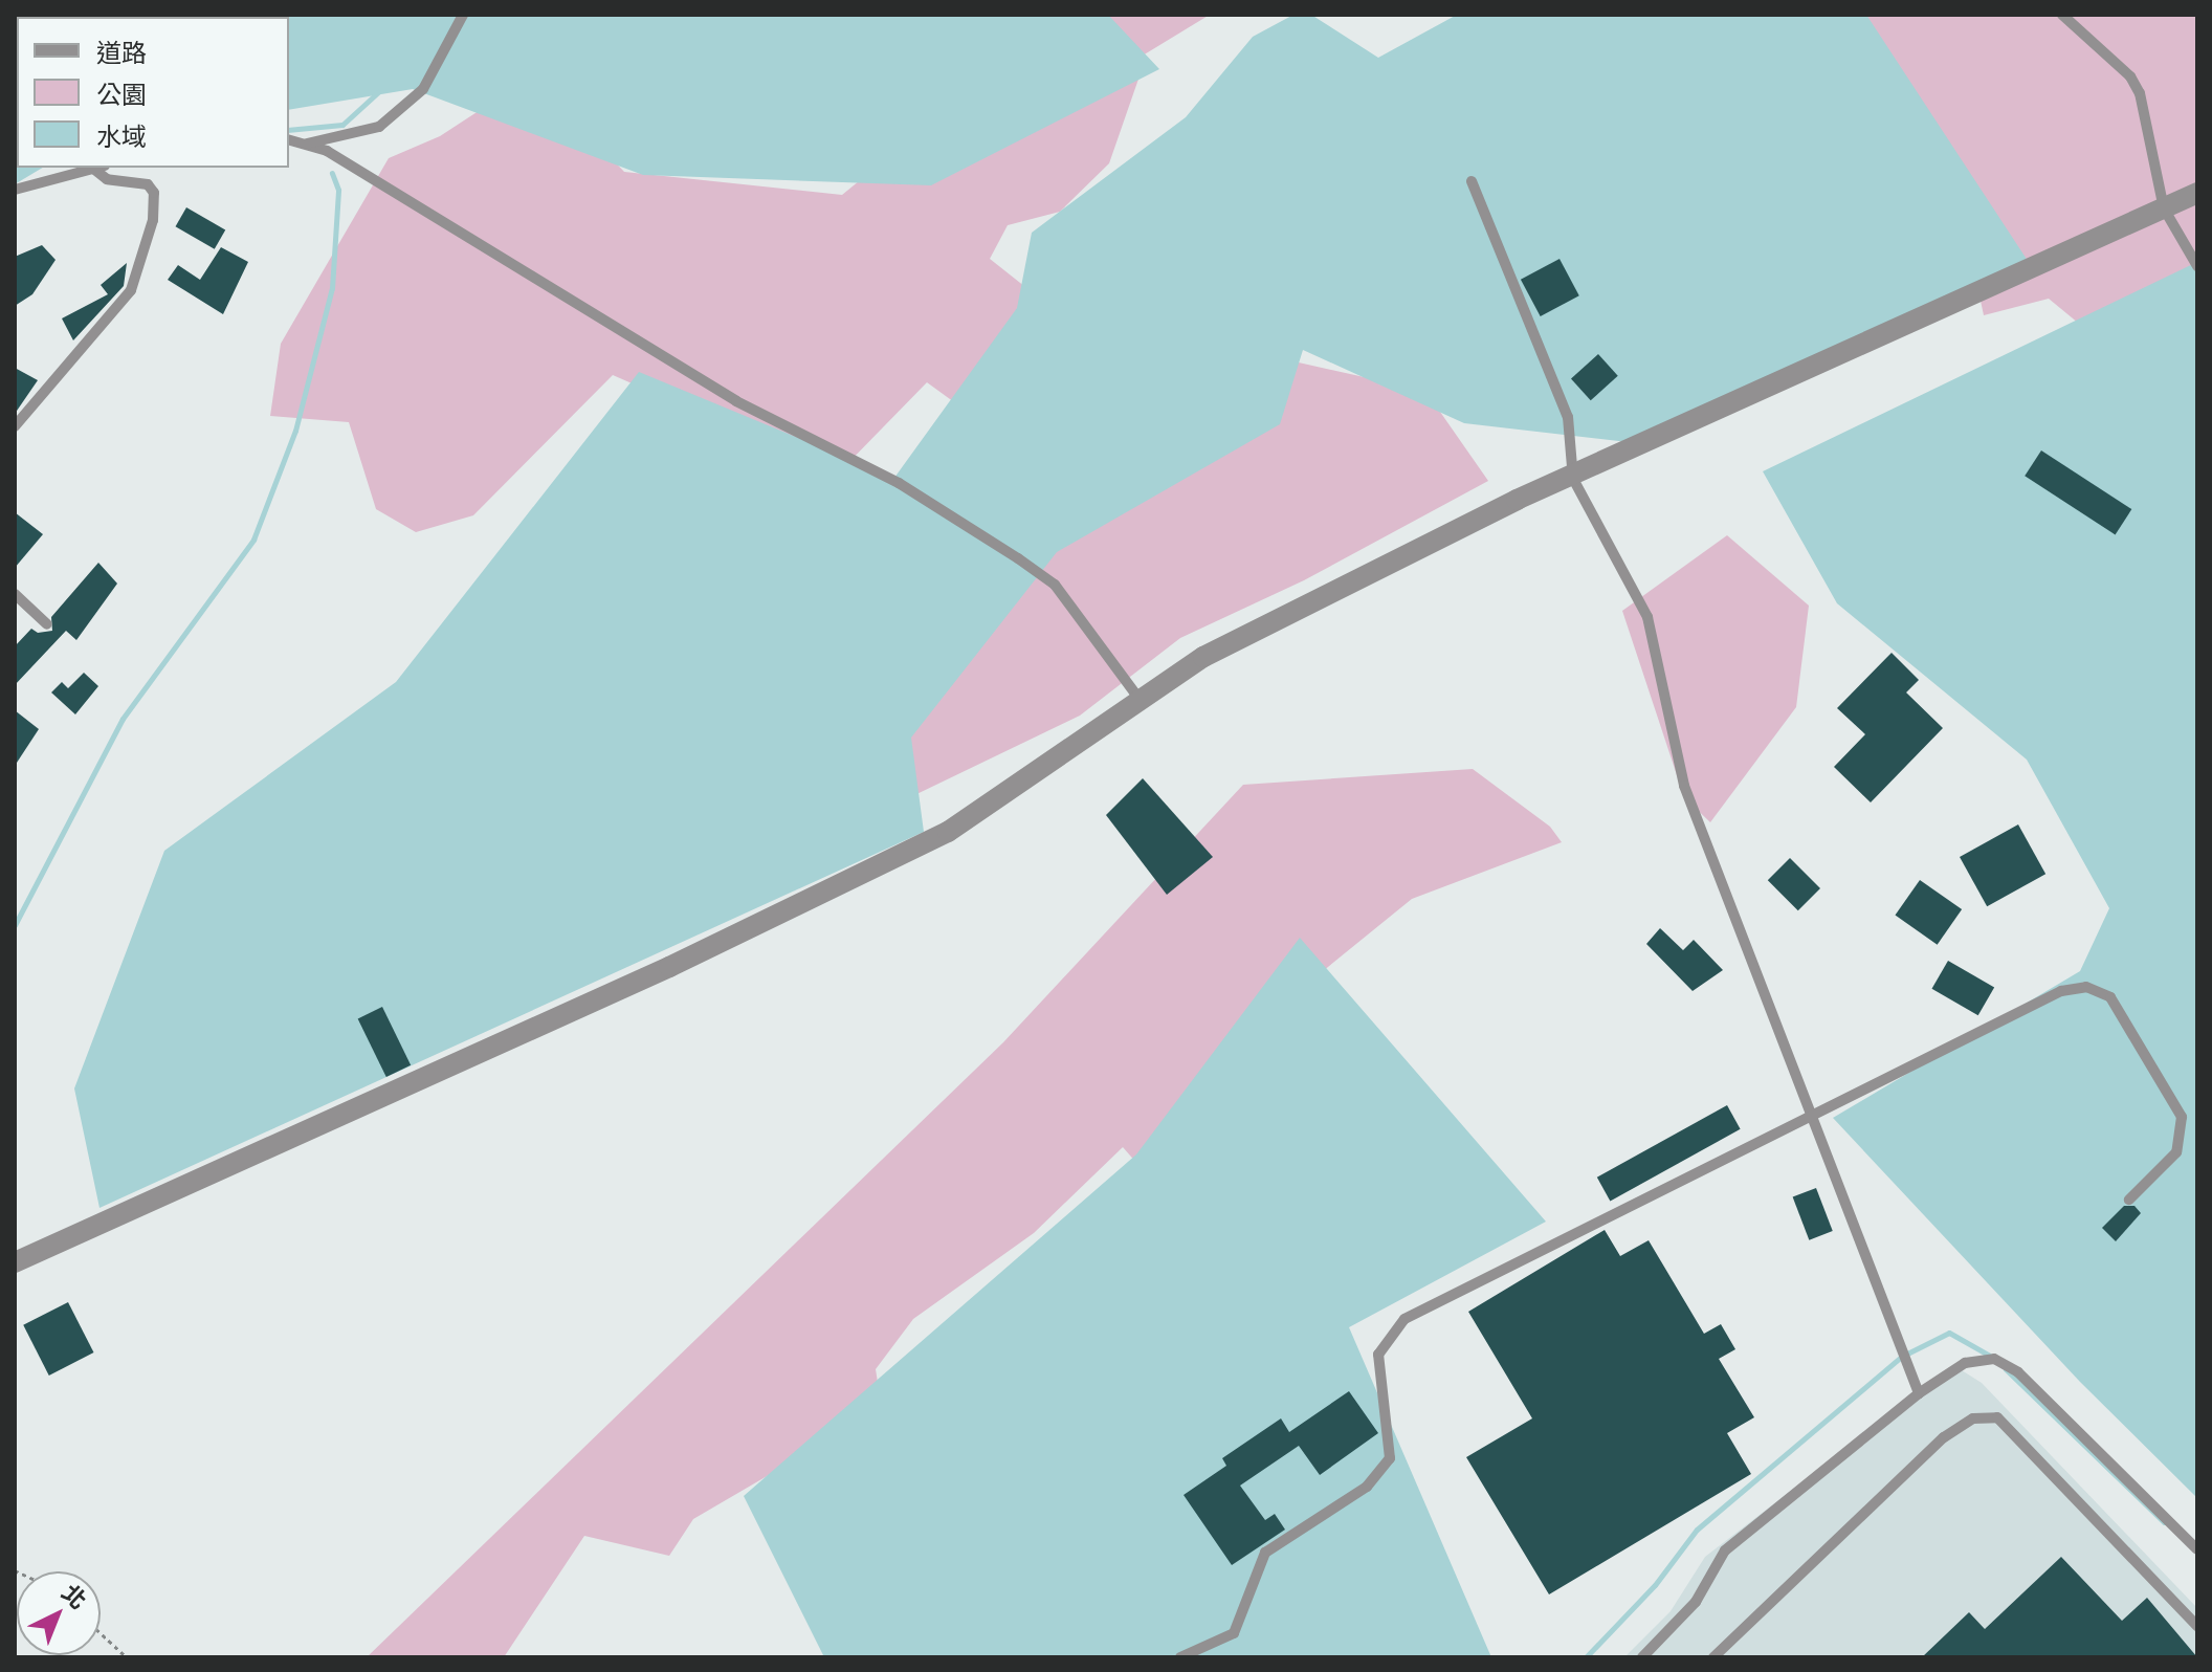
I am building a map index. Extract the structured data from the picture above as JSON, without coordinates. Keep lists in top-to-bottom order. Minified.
{"legend":["道路","公園","水域"],"north":"top right"}
